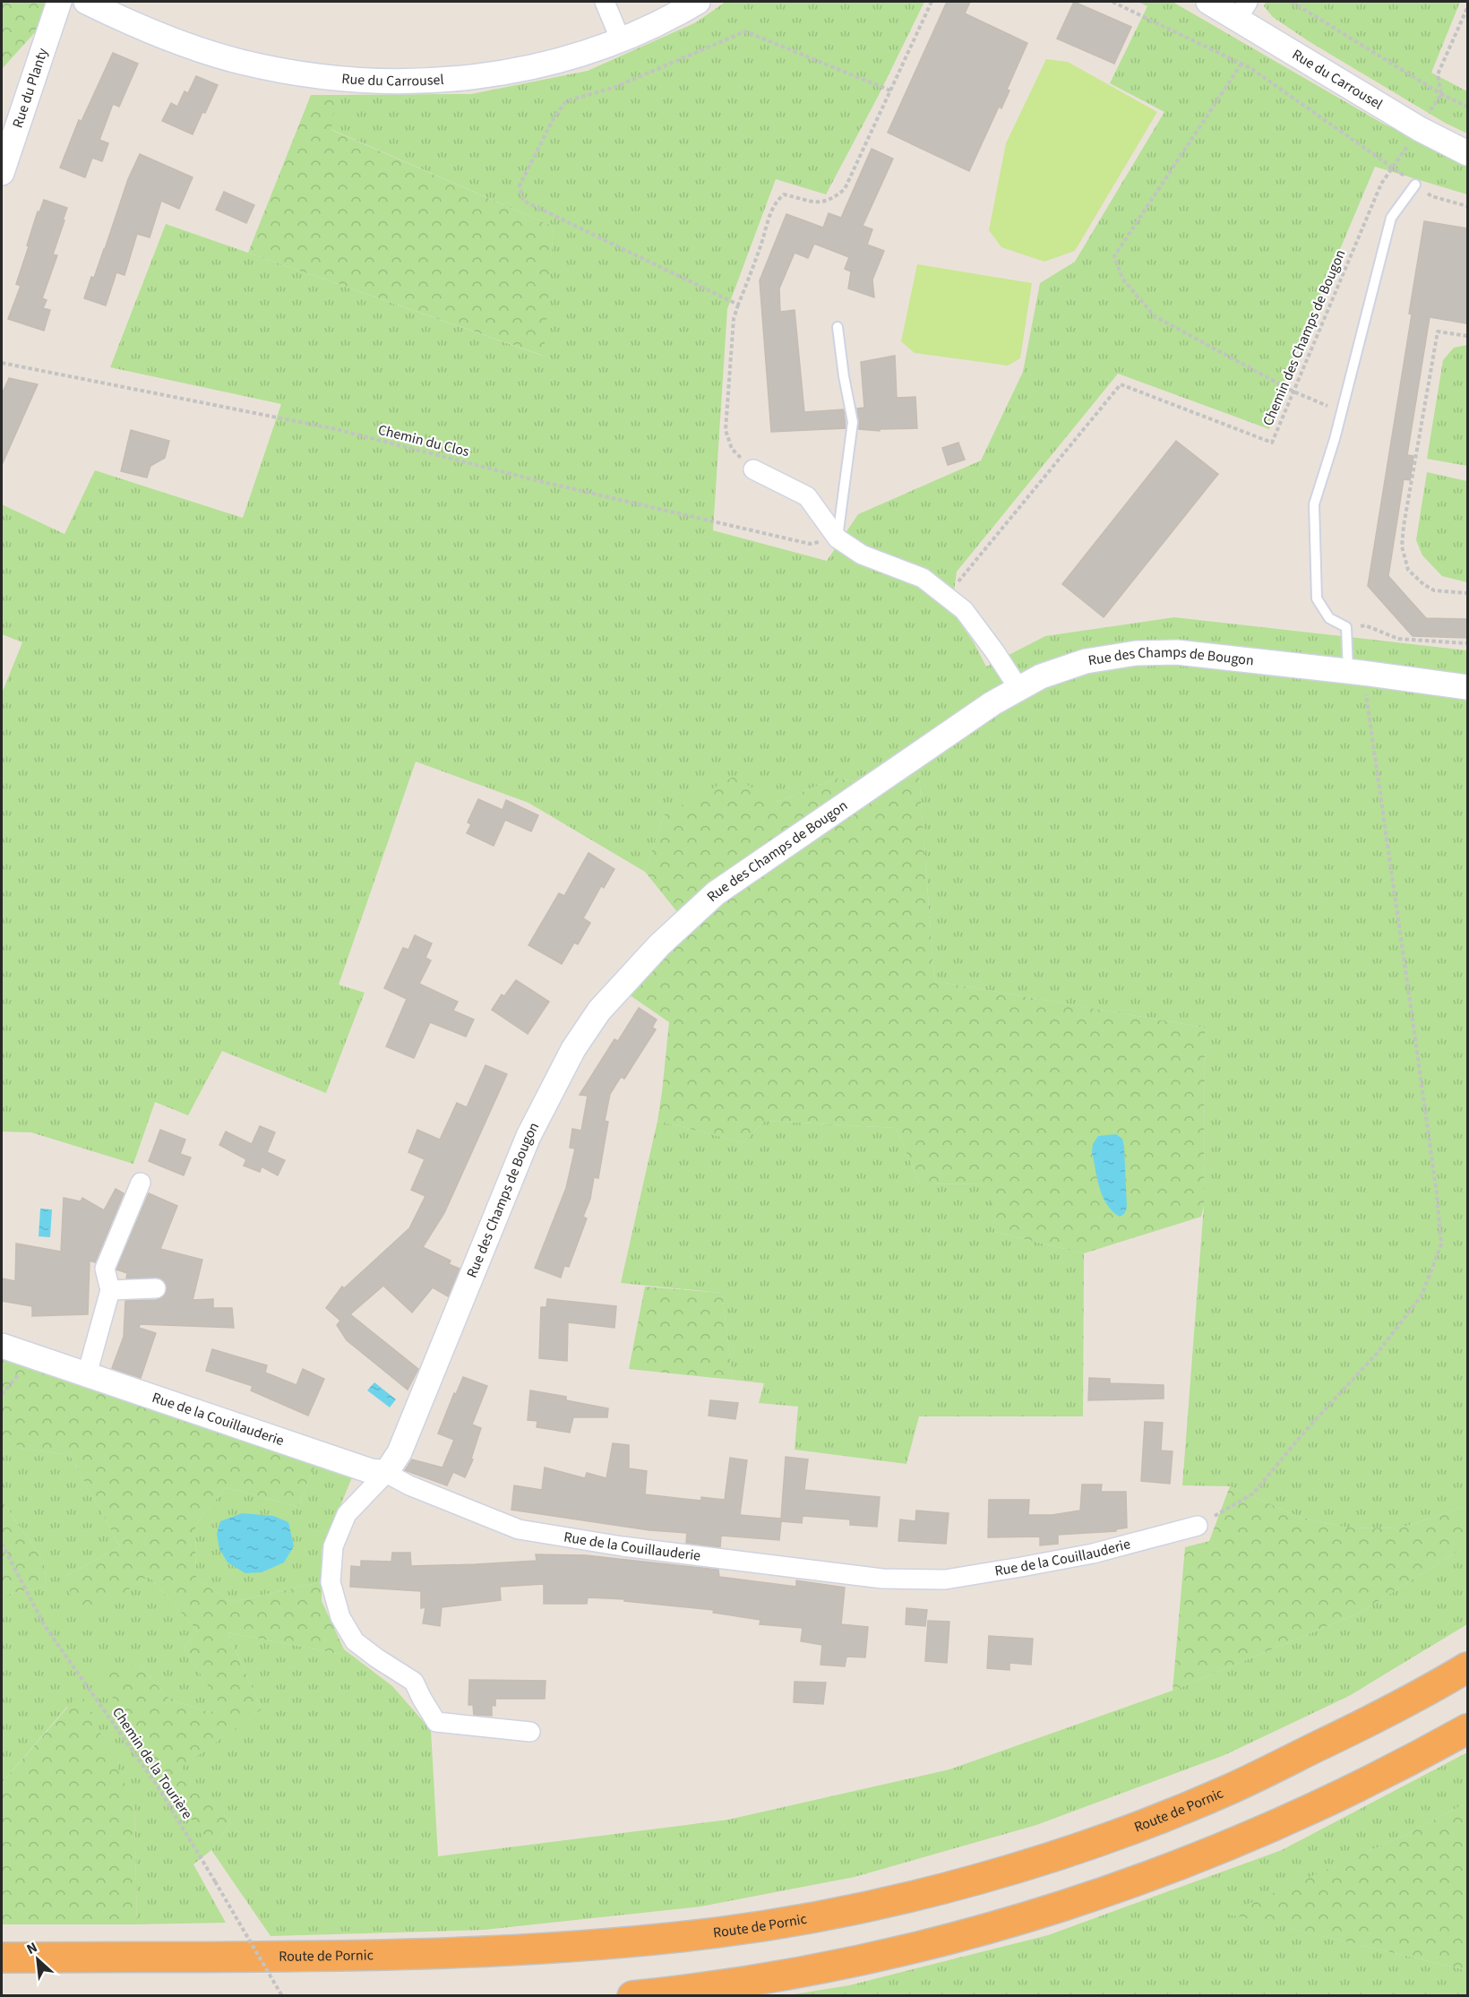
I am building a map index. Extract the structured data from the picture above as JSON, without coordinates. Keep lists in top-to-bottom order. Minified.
{"streets":{"highway":["Route de Pornic"],"street":["Rue du Carrousel","Rue du Planty","Rue des Champs de Bougon","Rue de la Couillauderie"],"path":["Chemin des Champs de Bougon","Chemin du Clos","Chemin de la Tourière"]},"crossings":[["Rue des Champs de Bougon","Rue de la Couillauderie"]],"north":"top left"}
